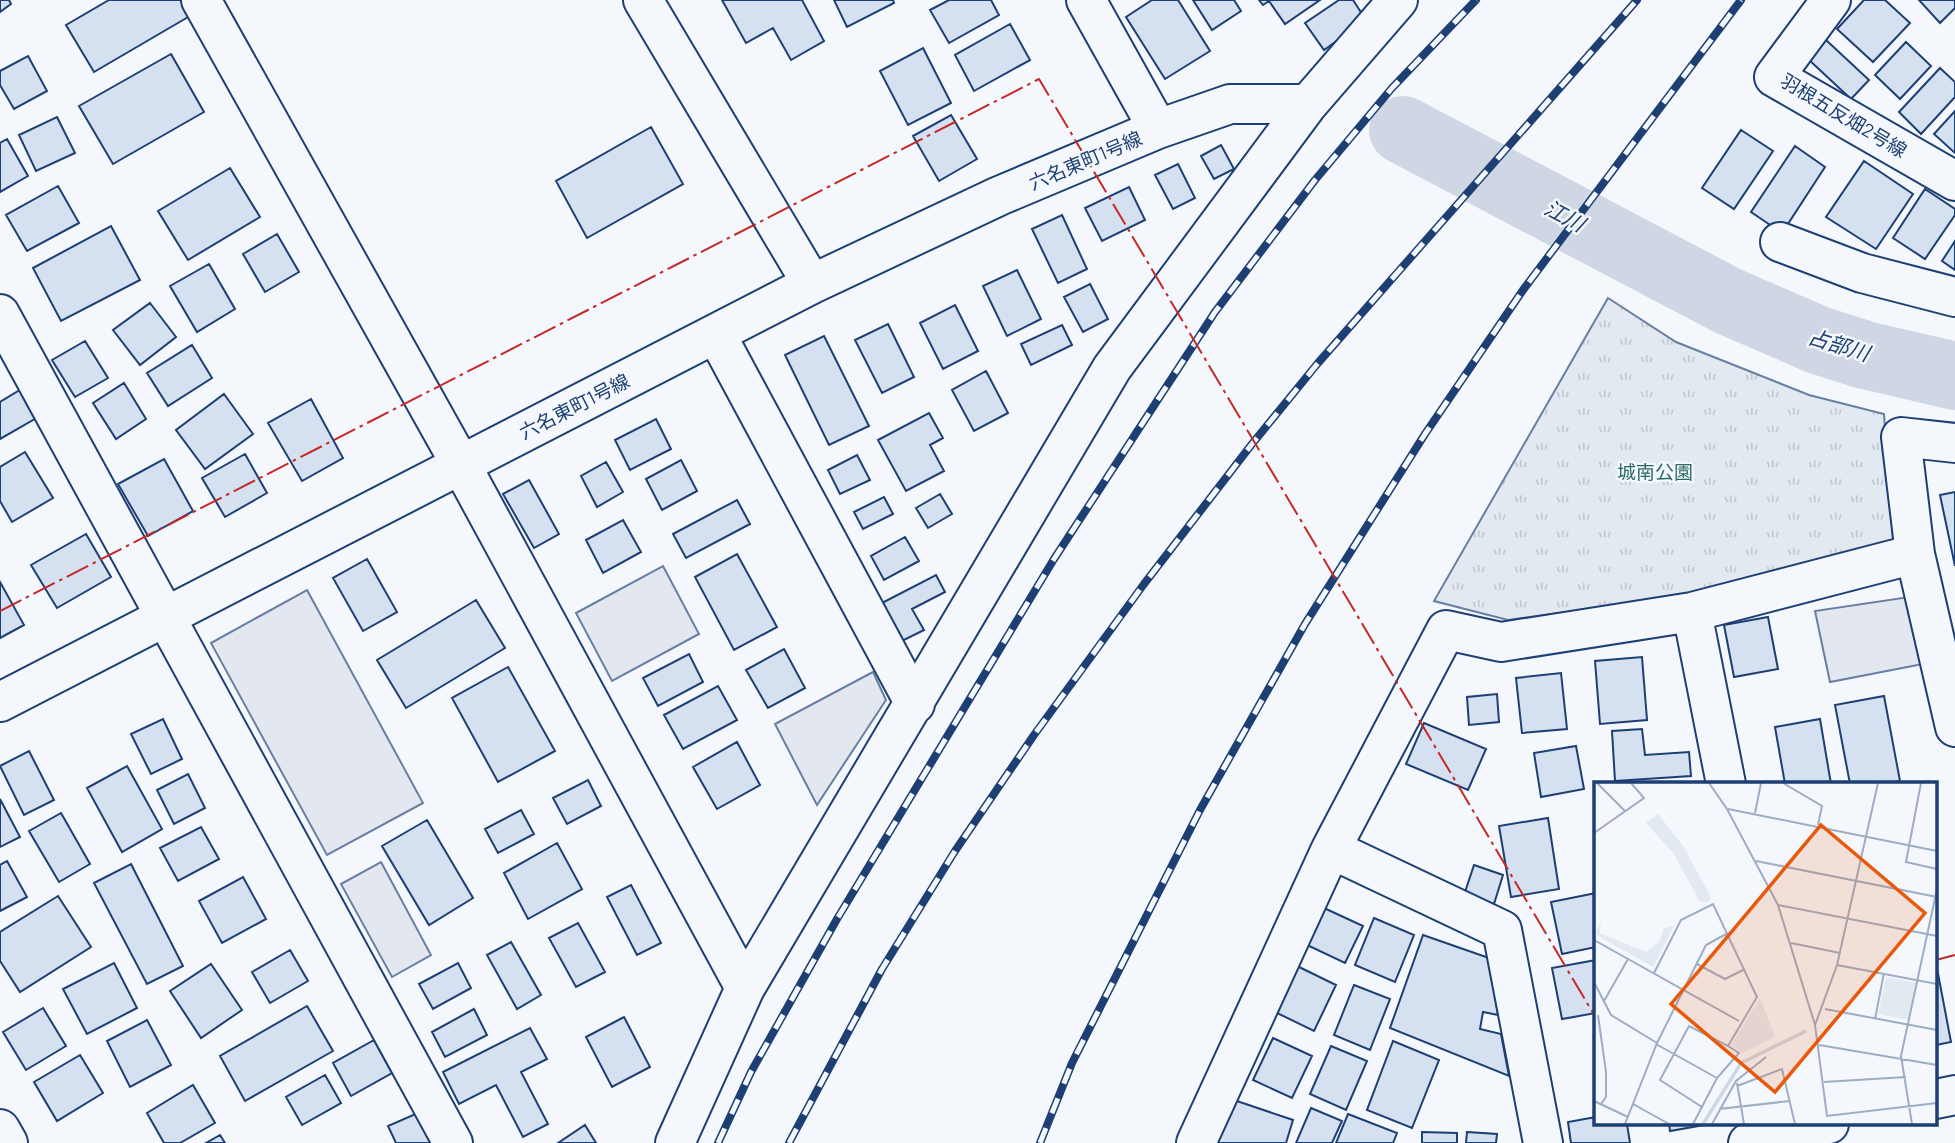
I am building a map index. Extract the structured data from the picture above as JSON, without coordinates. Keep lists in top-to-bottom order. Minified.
{"streets":{"street":["羽根五反畑2号線","六名東町1号線"]},"water":["江川","占部川"],"parks":["城南公園"]}
